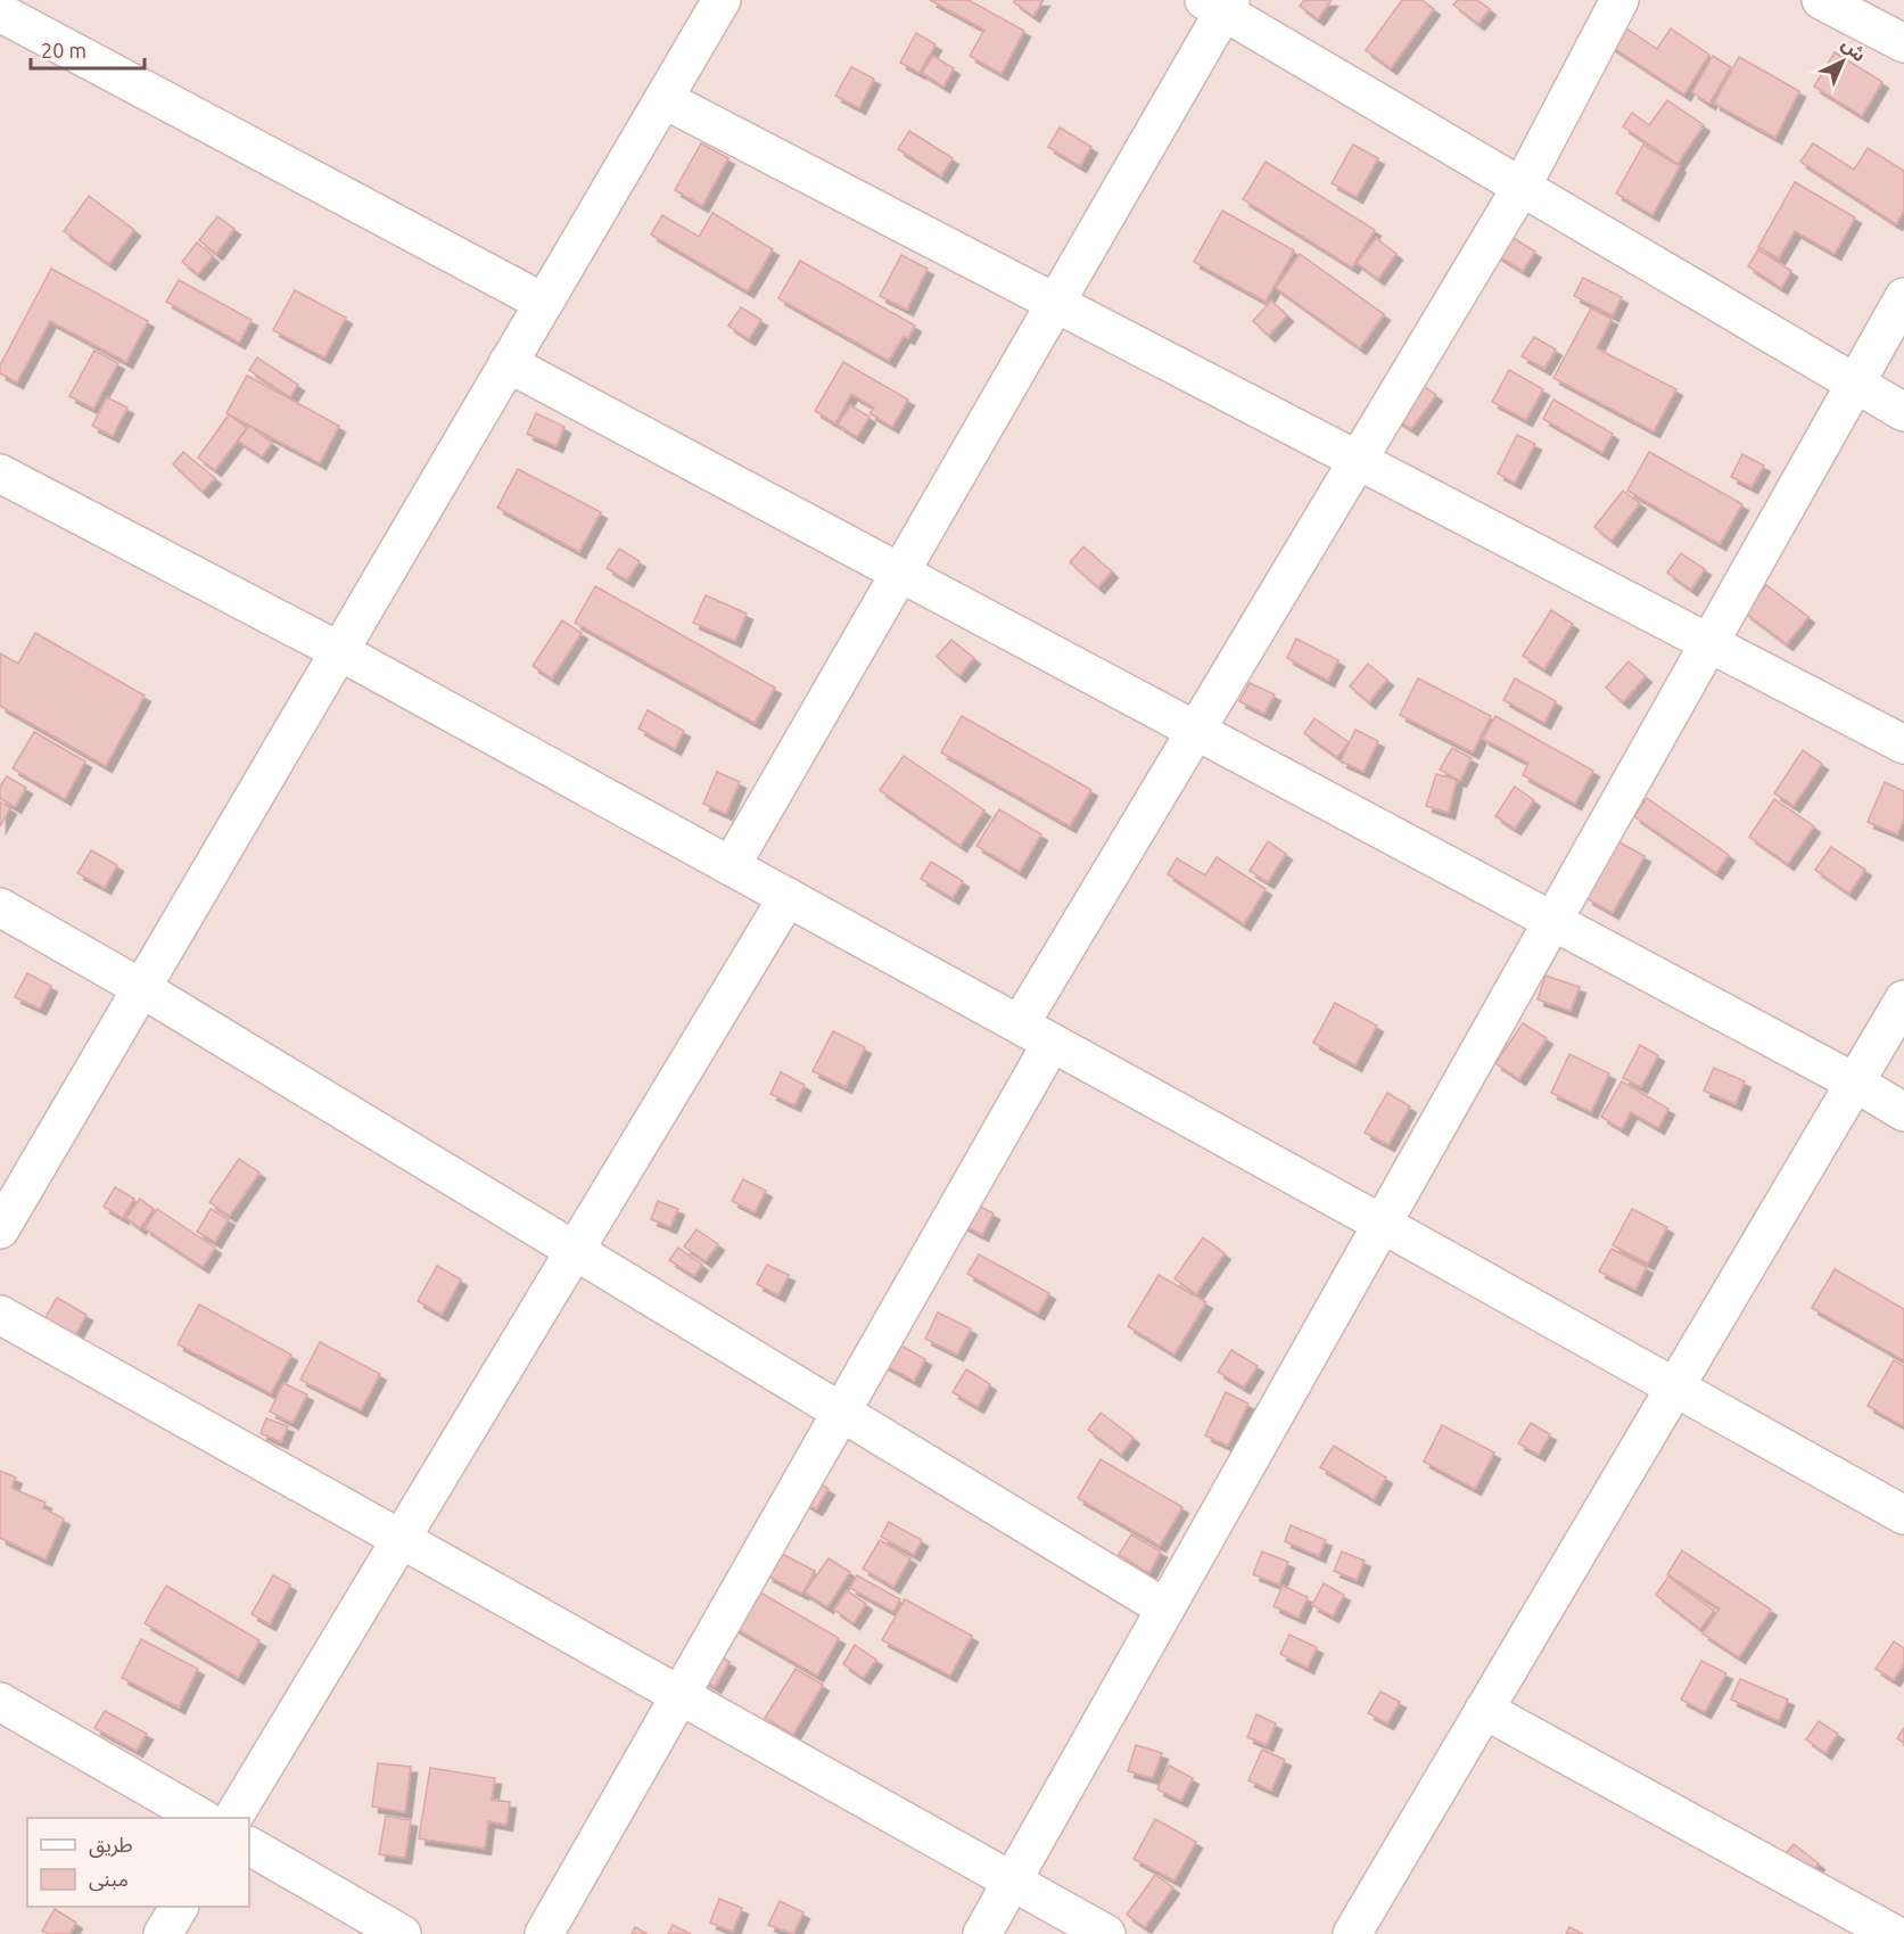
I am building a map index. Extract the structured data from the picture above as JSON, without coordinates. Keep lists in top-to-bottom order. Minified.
{"legend":["طريق","مبنى"],"scale_bar":"20 m","north":"top right"}
